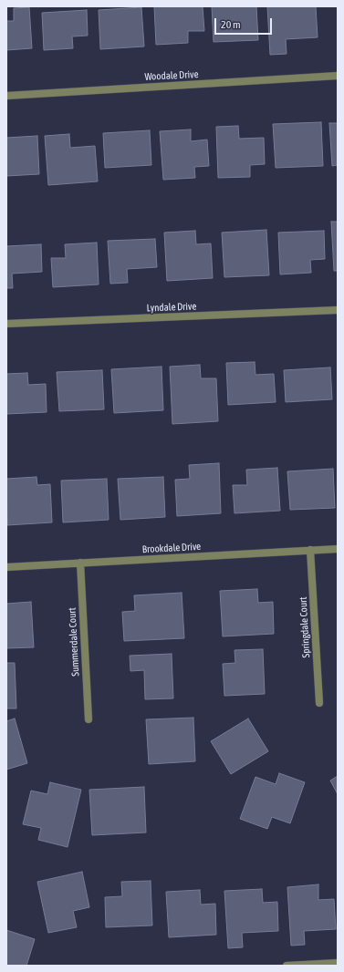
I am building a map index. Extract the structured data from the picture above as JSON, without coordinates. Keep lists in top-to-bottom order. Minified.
{"streets":{"street":["Woodale Drive","Lyndale Drive","Brookdale Drive","Springdale Court","Summerdale Court"]},"crossings":[["Brookdale Drive","Springdale Court"],["Brookdale Drive","Summerdale Court"]],"scale_bar":"20 m"}
